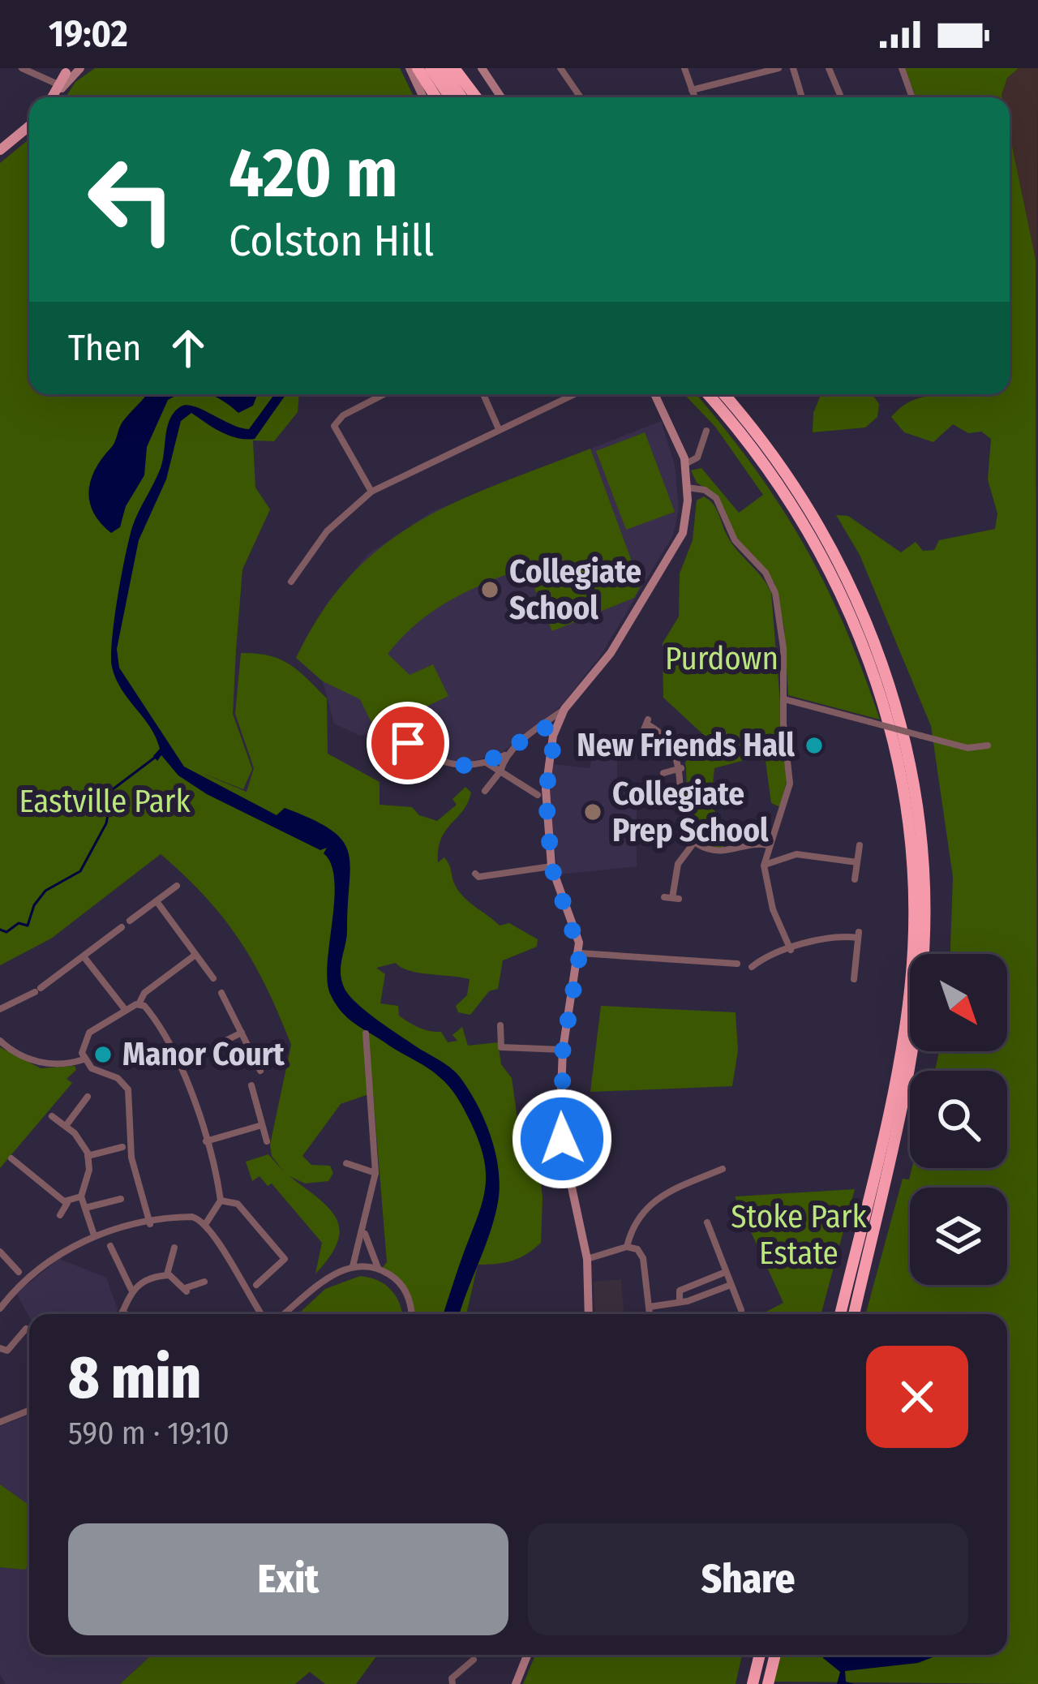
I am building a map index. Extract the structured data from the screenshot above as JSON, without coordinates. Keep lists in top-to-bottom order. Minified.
{"parks":["Purdown","Eastville Park","Stoke Park Estate"],"places":["Collegiate School","New Friends Hall","Collegiate Prep School","Manor Court"],"north":"bottom right","page":{"status":"19:02","turn":["420 m","Colston Hill"],"then":"Then","heading":["8 min","590 m · 19:10"],"buttons":["Exit","Share"]}}
